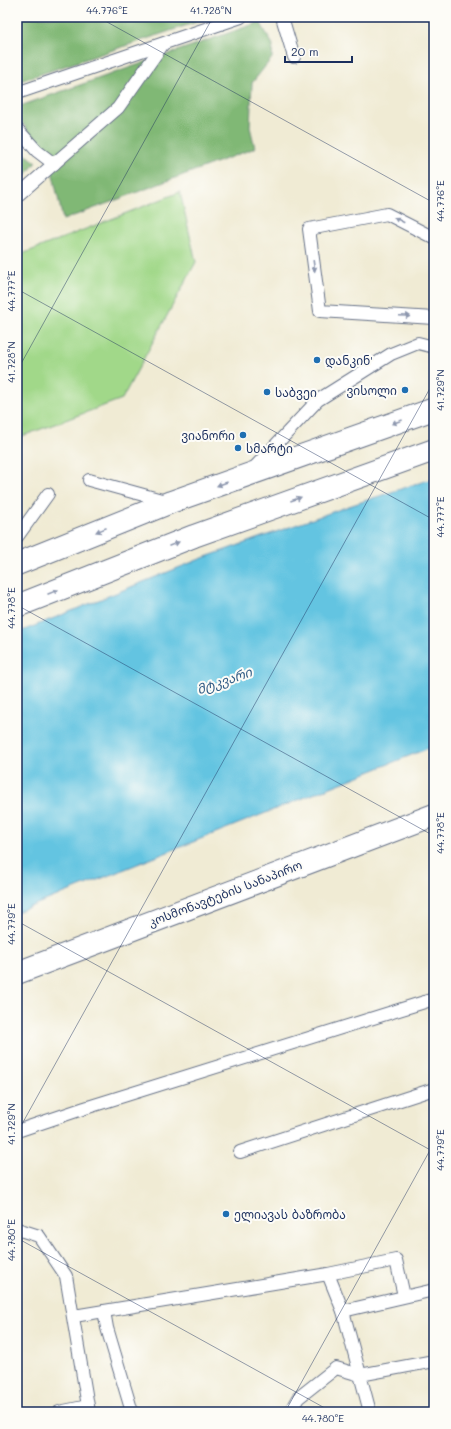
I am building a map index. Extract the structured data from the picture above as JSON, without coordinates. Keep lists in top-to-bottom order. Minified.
{"streets":{"main road":["კოსმონავტების სანაპირო"]},"water":["მტკვარი"],"places":["დანკინ'","ვისოლი","საბვეი","ვიანორი","სმარტი","ელიავას ბაზრობა"],"scale_bar":"20 m","coordinates":["44.776°E","41.728°N","44.777°E","41.729°N","44.778°E","44.779°E","44.780°E"]}
